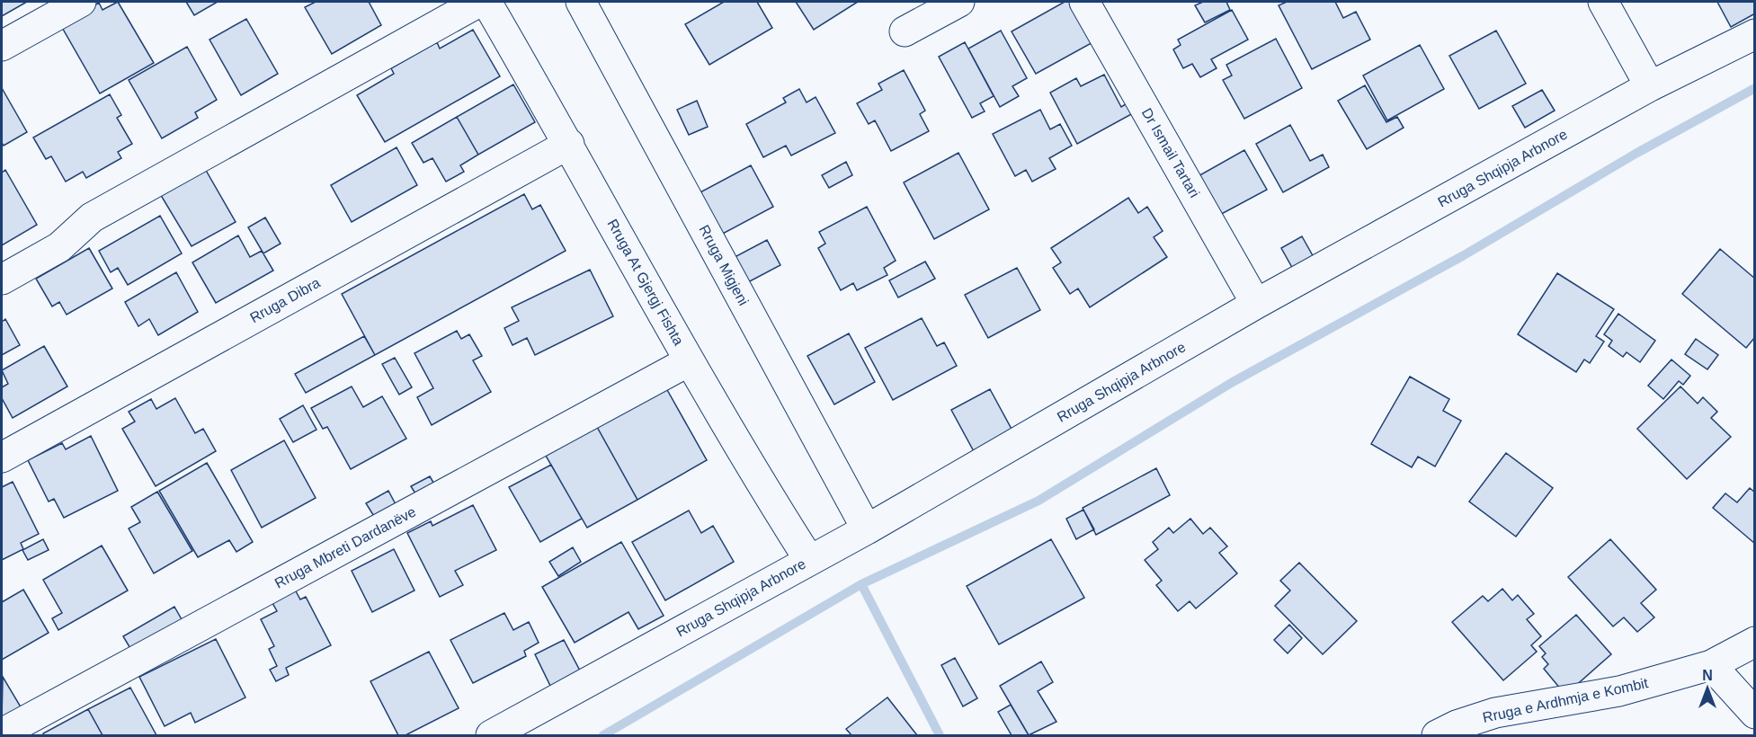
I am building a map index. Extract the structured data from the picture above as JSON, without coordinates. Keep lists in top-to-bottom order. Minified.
{"streets":{"street":["Dr Ismail Tartari","Rruga Shqipja Arbnore","Rruga Migjeni","Rruga At Gjergj Fishta","Rruga Dibra","Rruga Mbreti Dardanëve","Rruga e Ardhmja e Kombit"]},"crossings":[["Dr Ismail Tartari","Rruga Shqipja Arbnore"],["Rruga Shqipja Arbnore","Rruga Migjeni"],["Rruga Shqipja Arbnore","Rruga At Gjergj Fishta"],["Rruga At Gjergj Fishta","Rruga Dibra"],["Rruga At Gjergj Fishta","Rruga Mbreti Dardanëve"]],"north":"top"}
